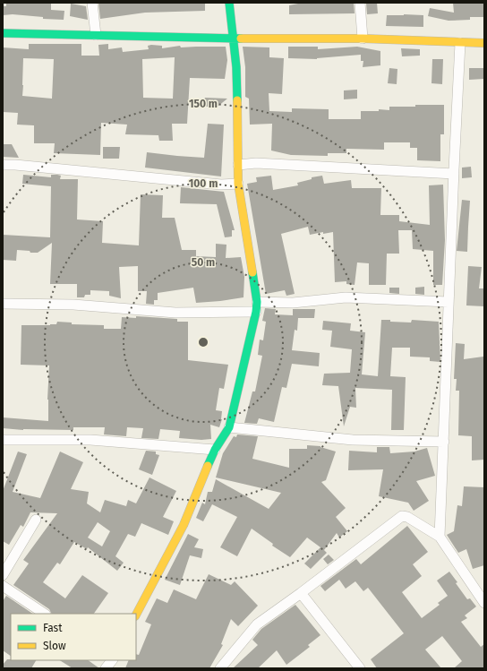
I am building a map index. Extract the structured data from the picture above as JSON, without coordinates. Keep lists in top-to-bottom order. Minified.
{"legend":["Fast","Slow"],"rings":["150 m","100 m","50 m"]}
